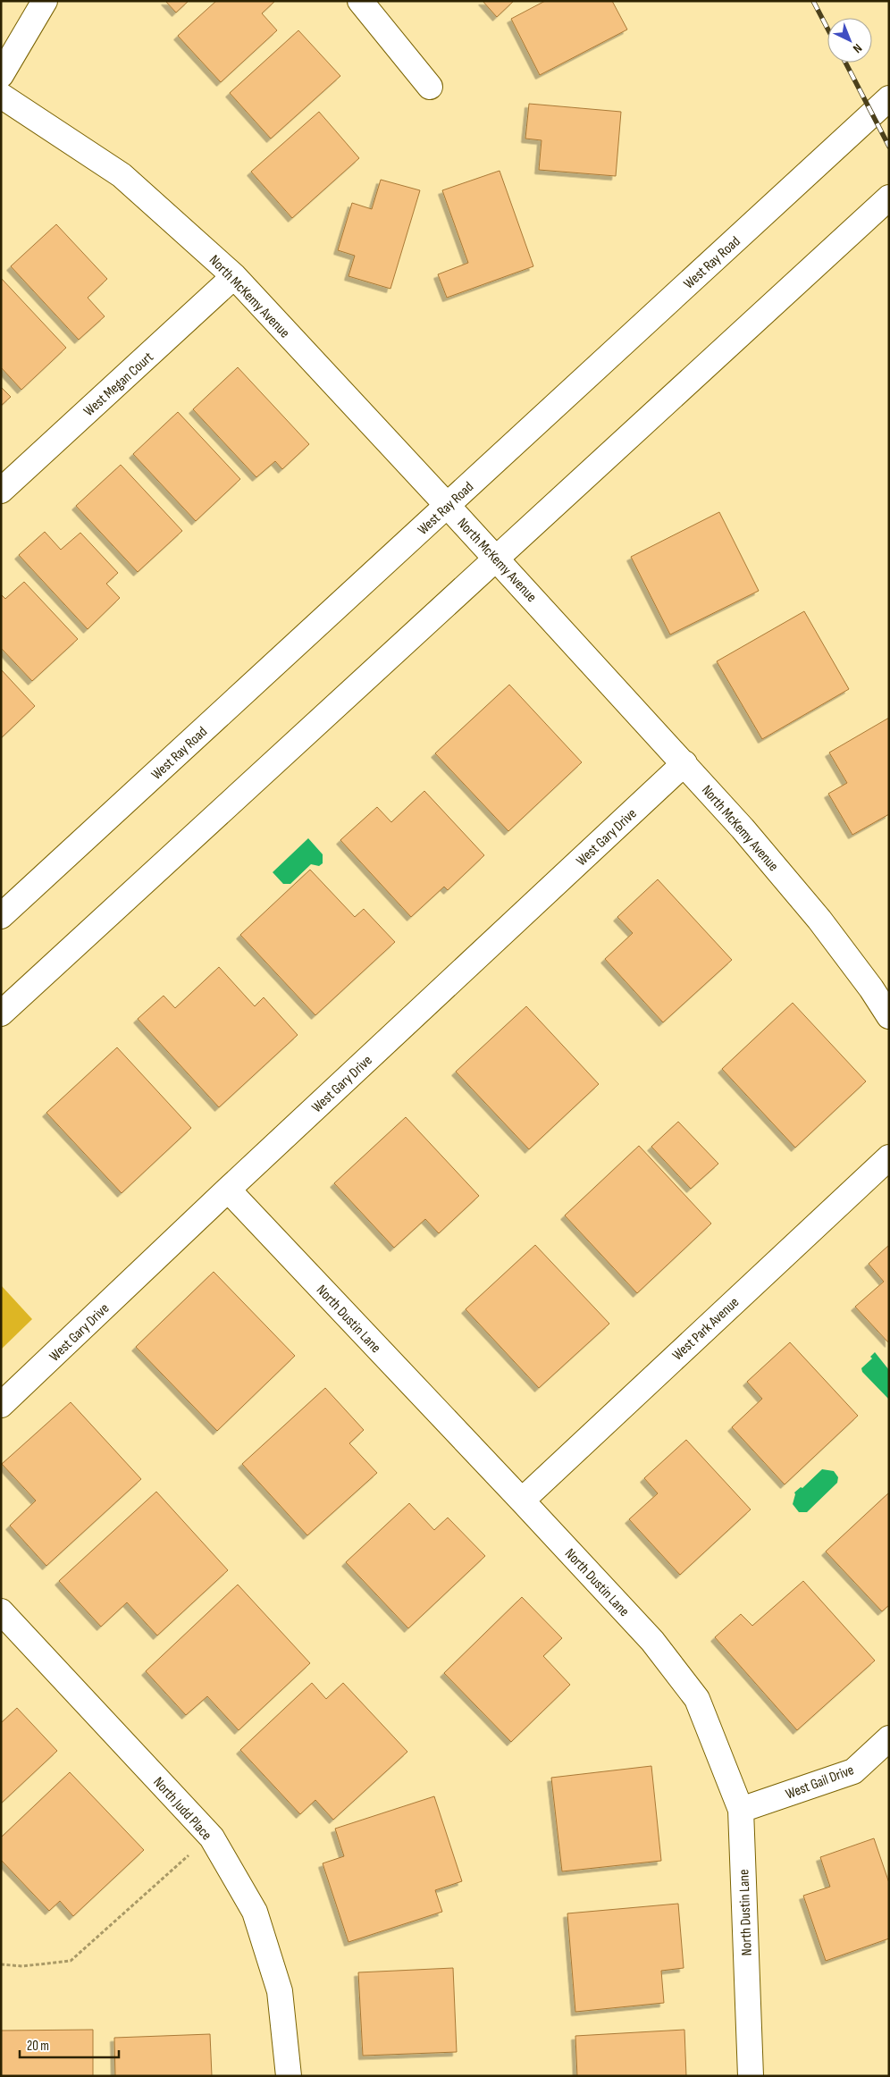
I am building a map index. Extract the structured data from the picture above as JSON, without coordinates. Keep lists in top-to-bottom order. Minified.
{"streets":{"street":["West Ray Road","North McKemy Avenue","West Megan Court","West Gary Drive","North Dustin Lane","West Park Avenue","West Gail Drive","North Judd Place"]},"crossings":[["West Ray Road","North McKemy Avenue"],["North McKemy Avenue","West Megan Court"],["North McKemy Avenue","West Gary Drive"],["West Gary Drive","North Dustin Lane"],["North Dustin Lane","West Park Avenue"],["North Dustin Lane","West Gail Drive"]],"scale_bar":"20 m","north":"bottom right"}
